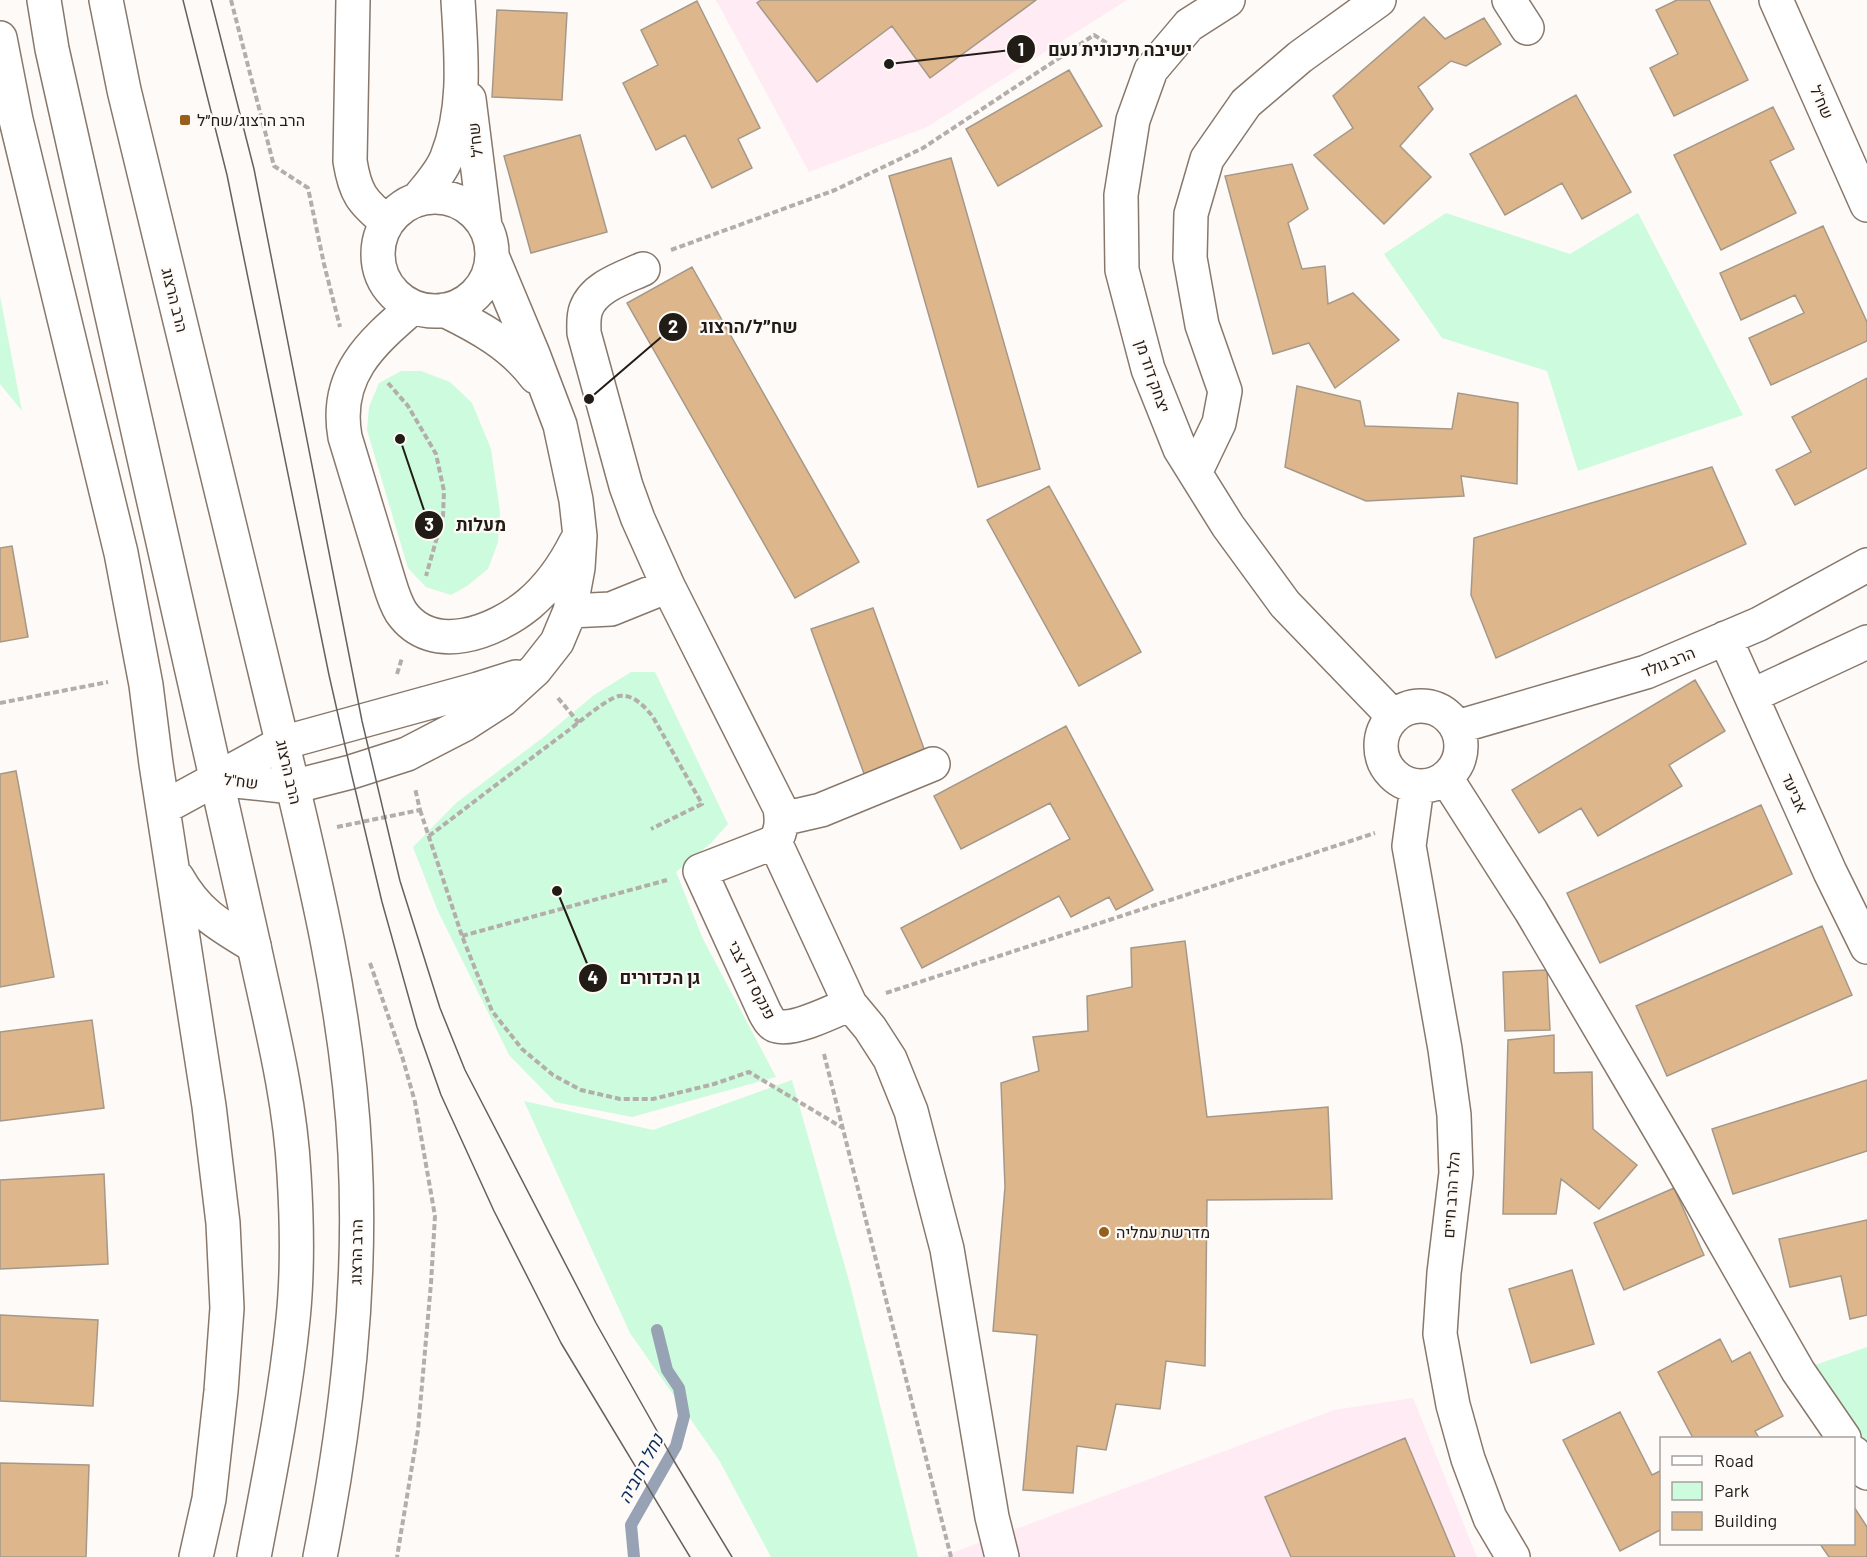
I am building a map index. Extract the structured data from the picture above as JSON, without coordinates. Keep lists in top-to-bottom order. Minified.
{"streets":{"street":["שח\"ל","הרב הרצוג","יצחק דוד מן","הרב גולד","אביעד","פנקס דוד צבי","הלר הרב חיים"]},"crossings":[["שח\"ל","הרב הרצוג"],["יצחק דוד מן","הרב גולד"],["יצחק דוד מן","הלר הרב חיים"],["הרב גולד","אביעד"],["הרב גולד","הלר הרב חיים"]],"water":["נחל רחביה"],"places":{"other":["ישיבה תיכונית נעם","שח״ל/הרצוג","מעלות","גן הכדורים","מדרשת עמליה"],"transit":["הרב הרצוג/שח״ל"]},"legend":["Road","Park","Building"]}
